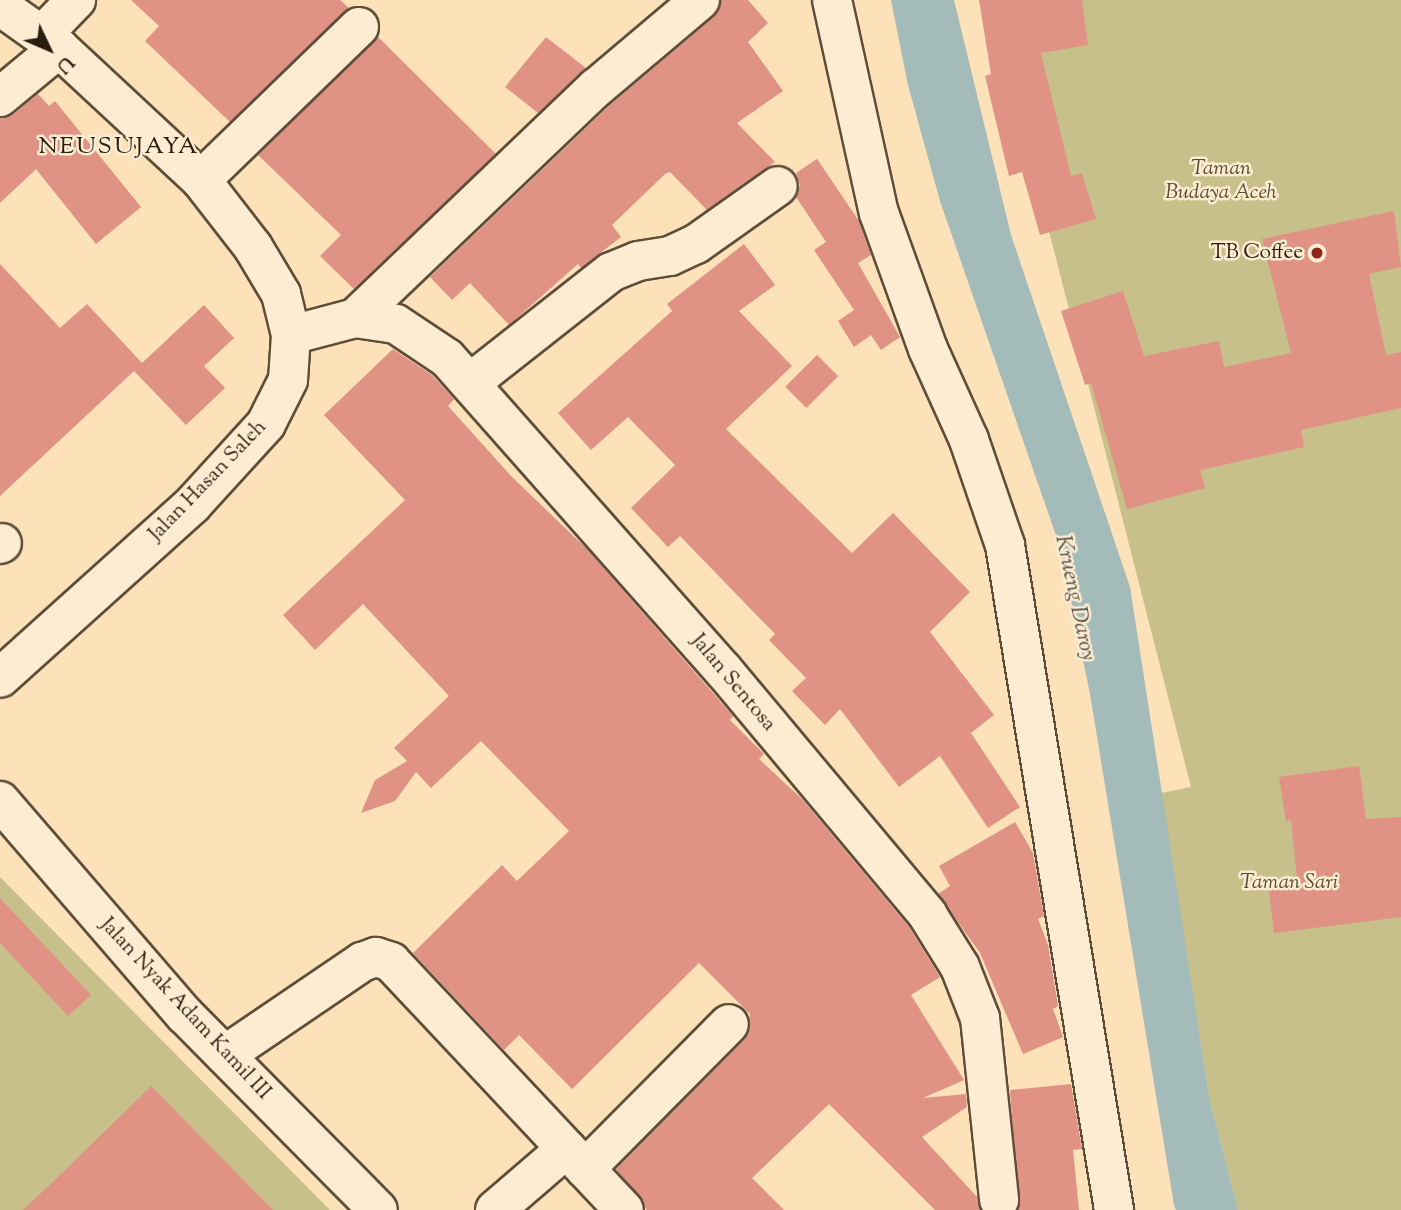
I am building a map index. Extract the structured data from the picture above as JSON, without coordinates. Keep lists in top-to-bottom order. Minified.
{"streets":{"street":["Jalan Hasan Saleh","Jalan Sentosa","Jalan Nyak Adam Kamil III"]},"crossings":[["Jalan Hasan Saleh","Jalan Sentosa"]],"districts":["NEUSUJAYA"],"water":["Krueng Daroy"],"parks":["Taman Budaya Aceh","Taman Sari"],"places":["TB Coffee"],"north":"bottom right"}
